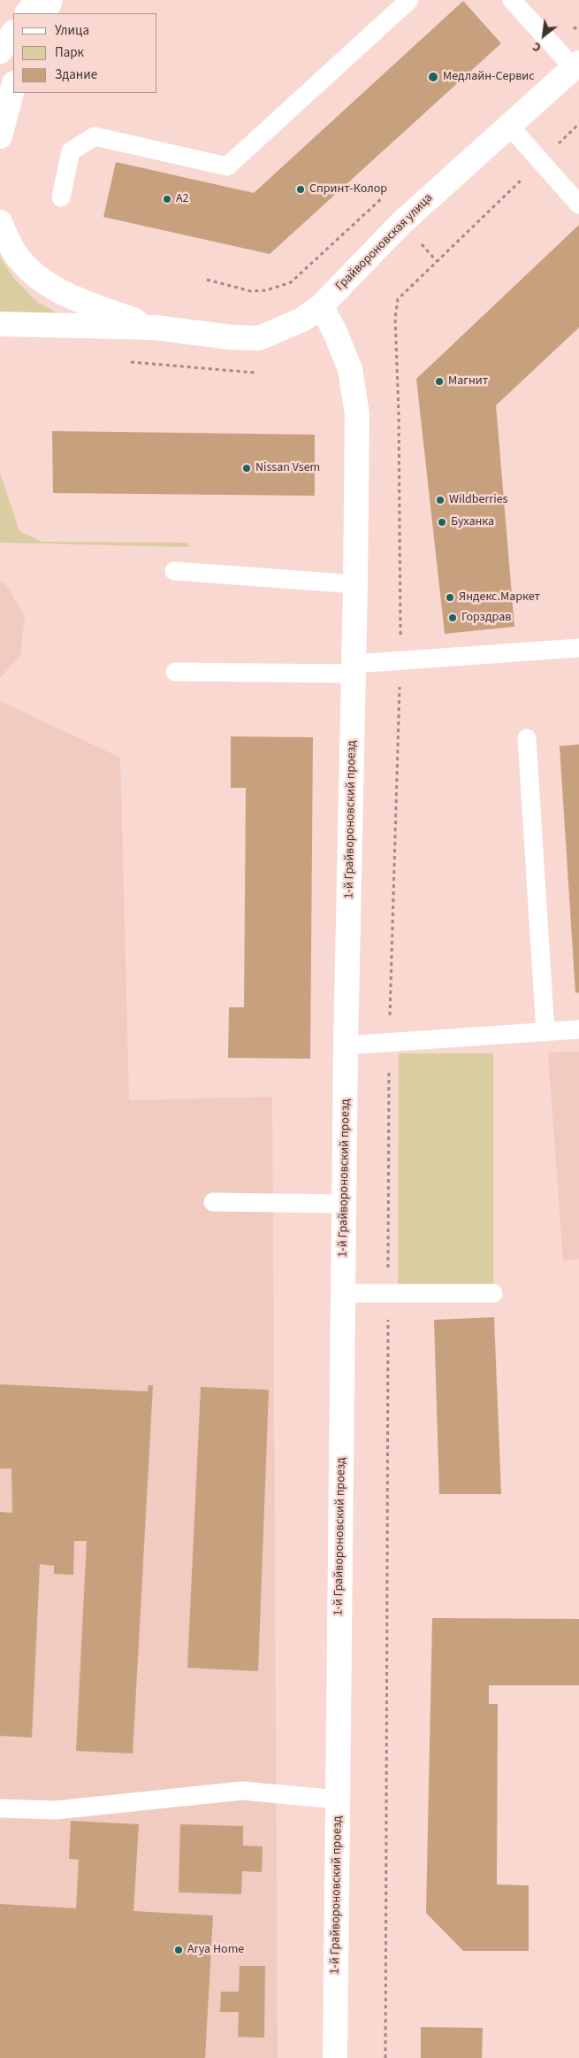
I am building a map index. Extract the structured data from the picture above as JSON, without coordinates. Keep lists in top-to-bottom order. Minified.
{"streets":{"main road":["Грайвороновская улица","1-й Грайвороновский проезд"]},"crossings":[["Грайвороновская улица","1-й Грайвороновский проезд"]],"places":["Медлайн-Сервис","Спринт-Колор","A2","Магнит","Nissan Vsem","Wildberries","Буханка","Яндекс.Маркет","Горздрав","Arya Home"],"legend":["Улица","Парк","Здание"],"north":"bottom left"}
